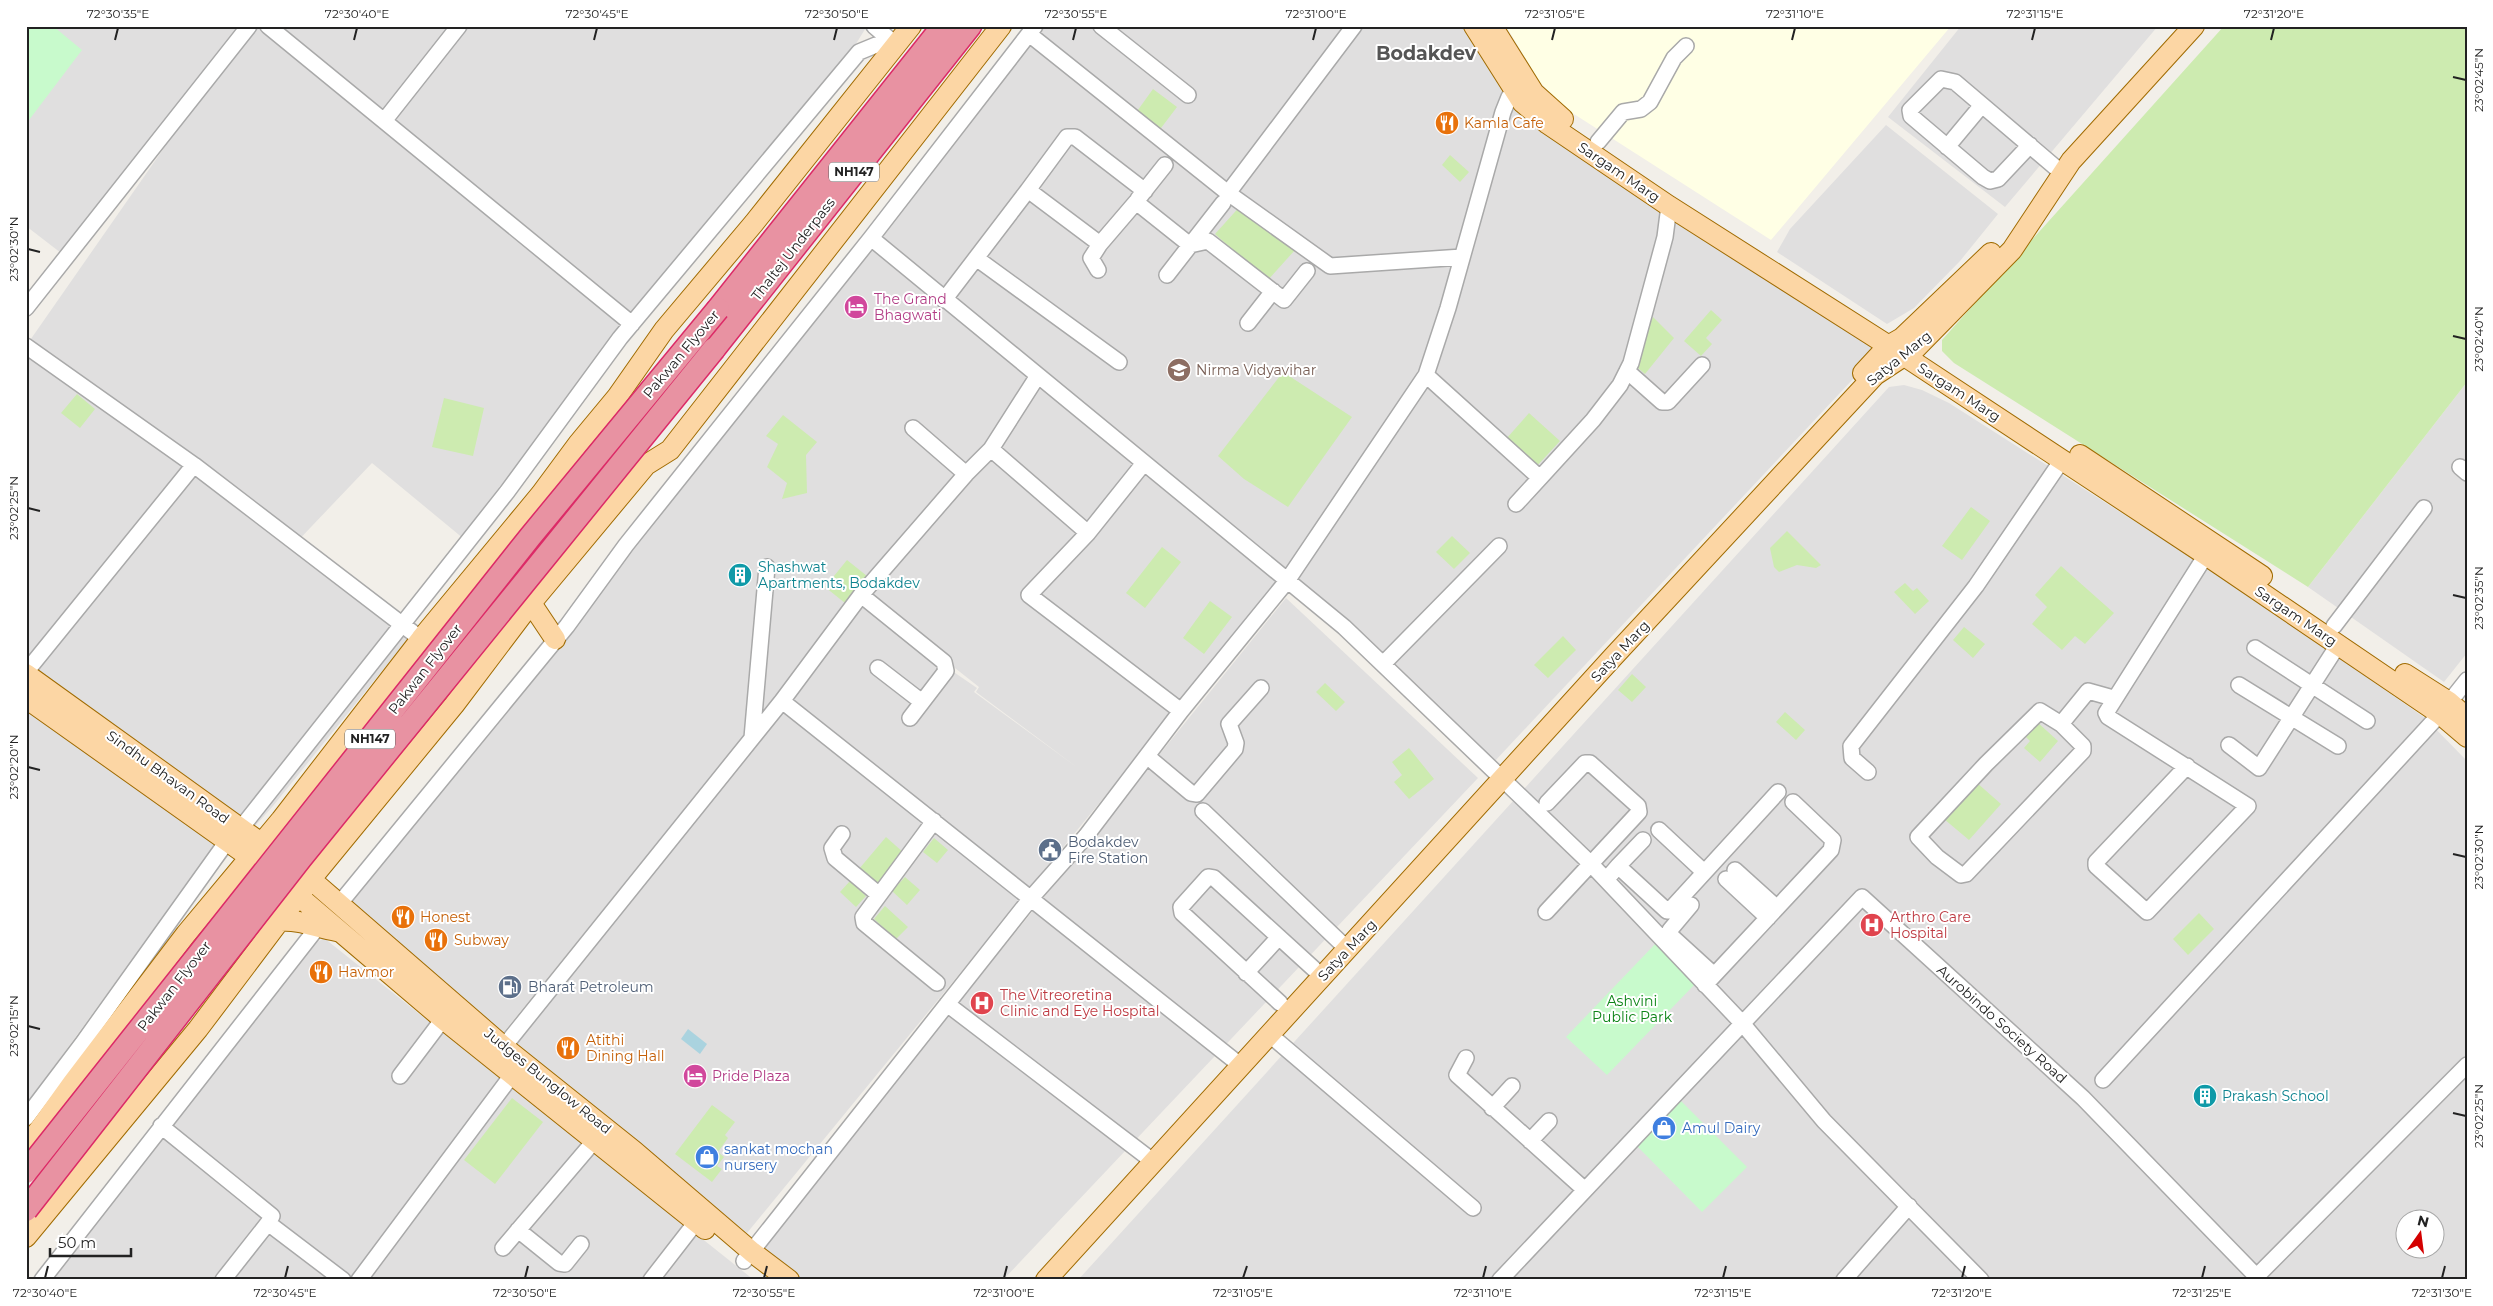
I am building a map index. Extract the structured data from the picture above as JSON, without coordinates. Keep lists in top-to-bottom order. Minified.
{"streets":{"highway":["NH147","Thaltej Underpass","Pakwan Flyover"],"main road":["Sargam Marg","Satya Marg","Sindhu Bhavan Road","Judges Bunglow Road"],"street":["Aurobindo Society Road"]},"crossings":[["Sargam Marg","Satya Marg"],["Thaltej Underpass","Pakwan Flyover"],["Sindhu Bhavan Road","Judges Bunglow Road"]],"districts":["Bodakdev"],"parks":["Ashvini Public Park"],"places":{"restaurant":["Kamla Cafe","Honest","Subway","Havmor","Atithi Dining Hall"],"hotel":["The Grand Bhagwati","Pride Plaza"],"school or university":["Nirma Vidyavihar"],"building":["Shashwat Apartments, Bodakdev","Prakash School"],"public building":["Bodakdev Fire Station"],"hospital":["Arthro Care Hospital","The Vitreoretina Clinic and Eye Hospital"],"fuel station":["Bharat Petroleum"],"shop":["Amul Dairy","sankat mochan nursery"]},"scale_bar":"50 m","north":"top","coordinates":["72°30'35\"E","72°30'40\"E","72°30'45\"E","72°30'50\"E","72°30'55\"E","72°31'00\"E","72°31'05\"E","72°31'10\"E","72°31'15\"E","72°31'20\"E","23°02'45\"N","23°02'30\"N","23°02'40\"N","23°02'25\"N","23°02'35\"N","23°02'20\"N","23°02'15\"N","72°31'25\"E","72°31'30\"E"]}
